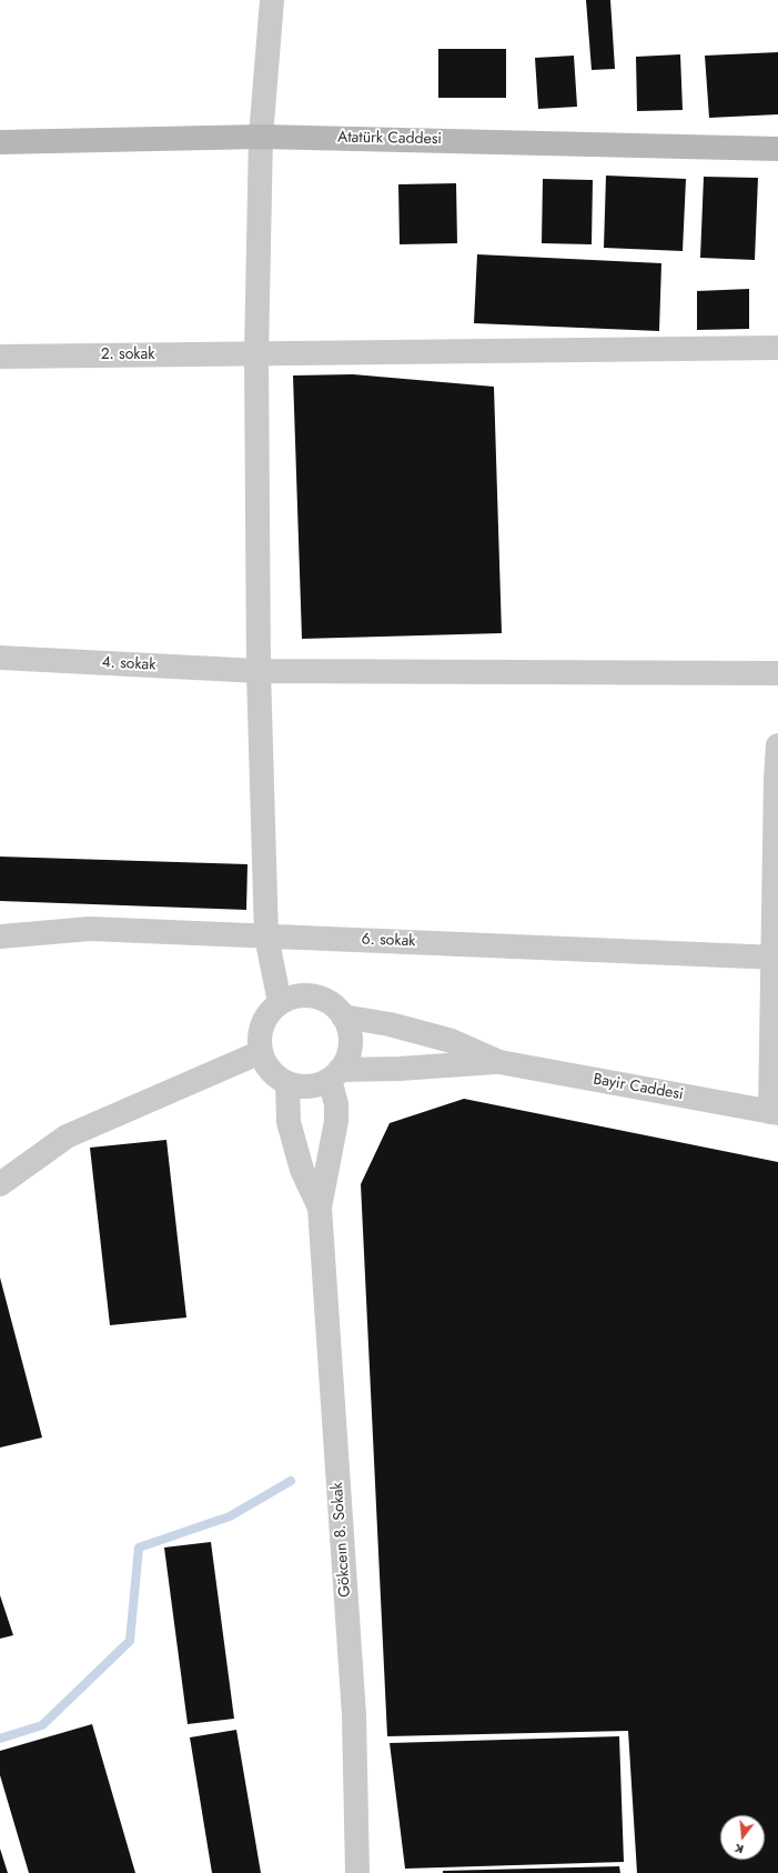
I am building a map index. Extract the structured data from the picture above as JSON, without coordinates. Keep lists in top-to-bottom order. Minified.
{"streets":{"street":["Atatürk Caddesi","2. sokak","4. sokak","6. sokak","Bayir Caddesi","Gökceın 8. Sokak"]},"crossings":[["Bayir Caddesi","Gökceın 8. Sokak"]],"north":"bottom"}
